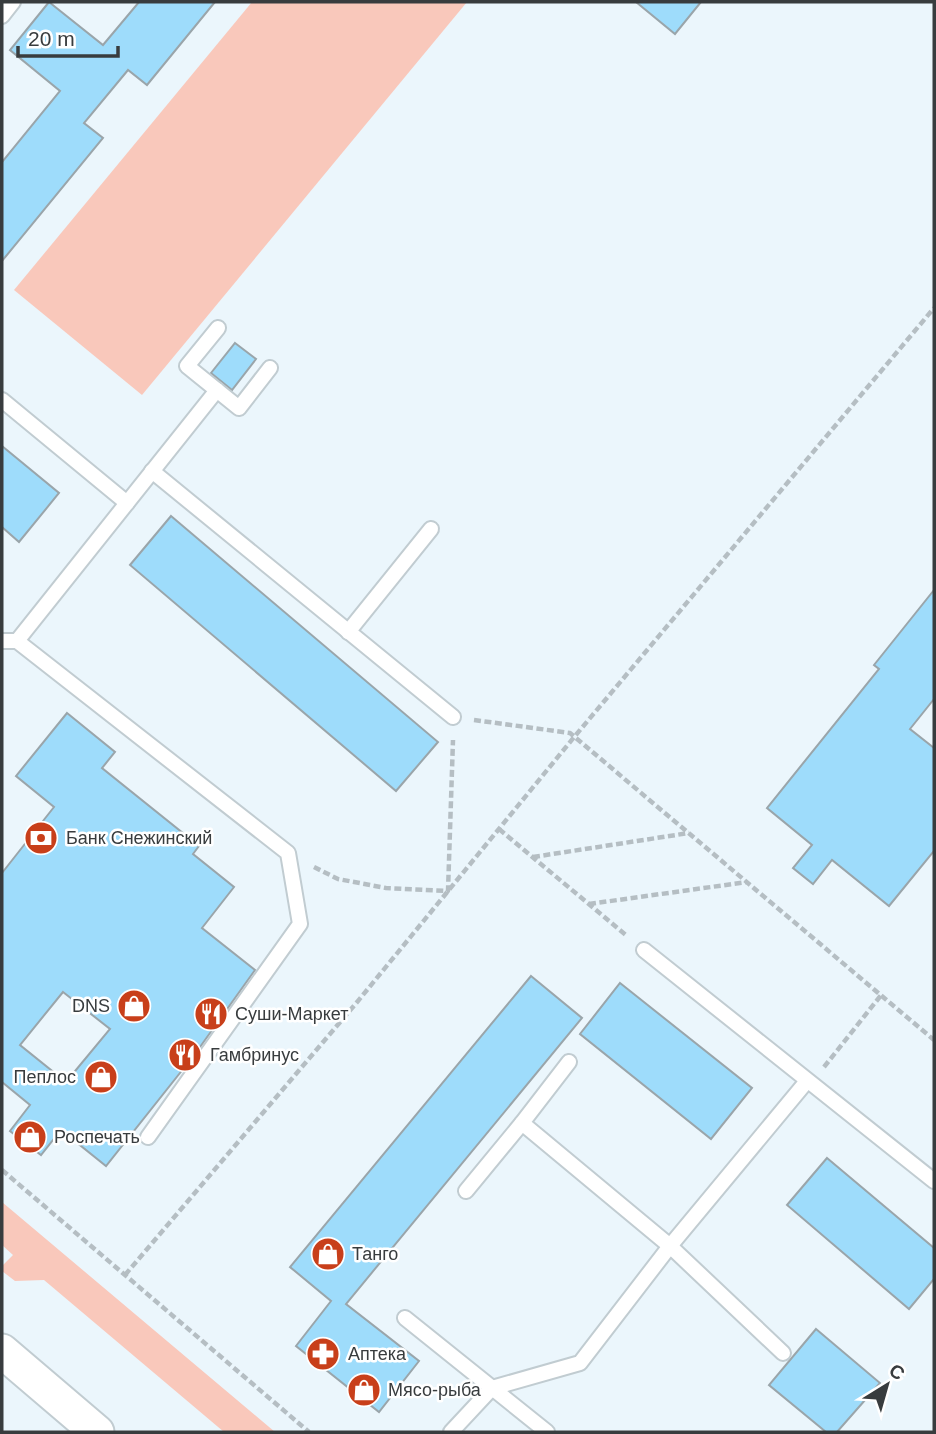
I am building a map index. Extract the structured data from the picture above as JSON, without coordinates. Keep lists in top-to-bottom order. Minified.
{"places":{"bank":["Банк Снежинский"],"shop":["DNS","Пеплос","Роспечать","Танго","Мясо-рыба"],"restaurant":["Суши-Маркет","Гамбринус"],"pharmacy":["Аптека"]},"scale_bar":"20 m","north":"top right"}
